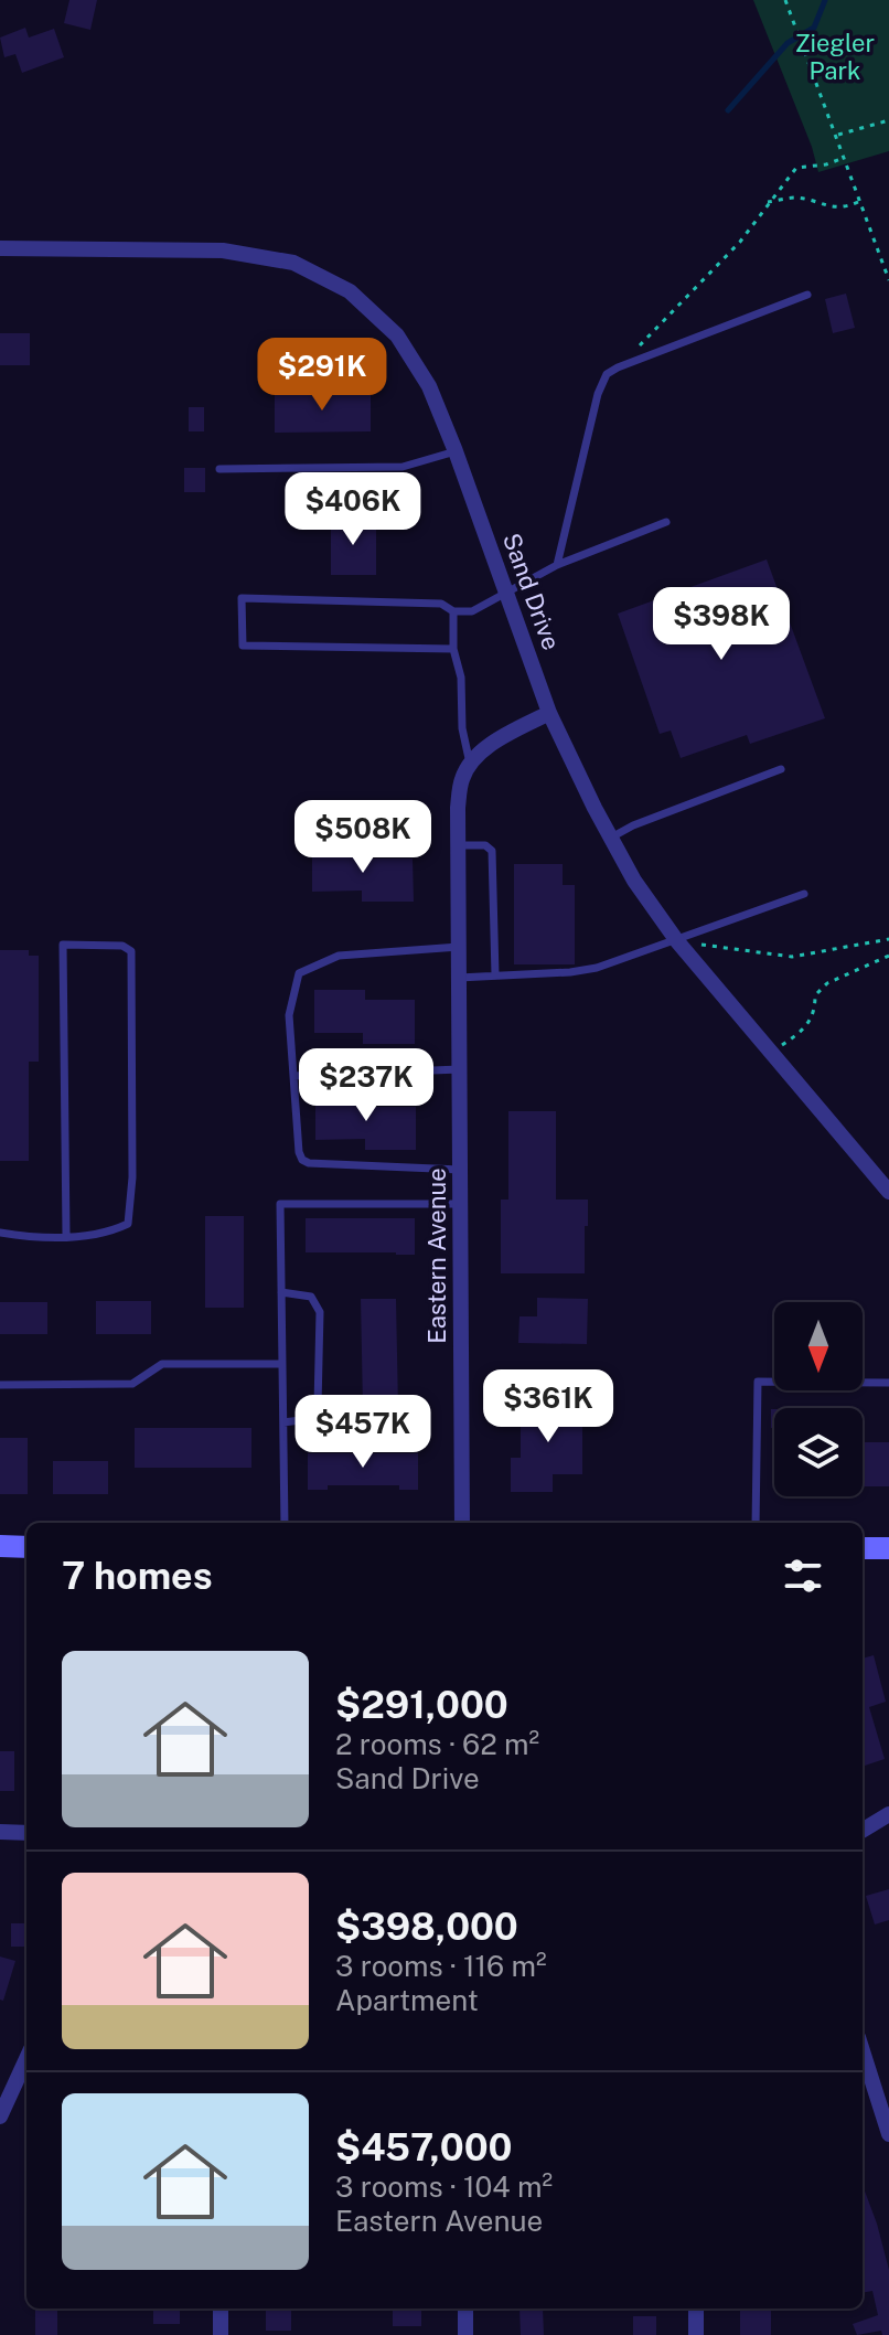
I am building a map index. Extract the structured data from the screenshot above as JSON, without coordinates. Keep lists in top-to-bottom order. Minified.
{"streets":{"street":["Sand Drive","Eastern Avenue"]},"parks":["Ziegler Park"],"north":"bottom","page":{"price":["$291K","$406K","$398K","$508K","$237K","$361K","$457K"],"heading":"7 homes","list":[{"name":"$291,000","note":"2 rooms · 62 m² · Sand Drive"},{"name":"$398,000","note":"3 rooms · 116 m² · Apartment"},{"name":"$457,000","note":"3 rooms · 104 m² · Eastern Avenue"}]}}
